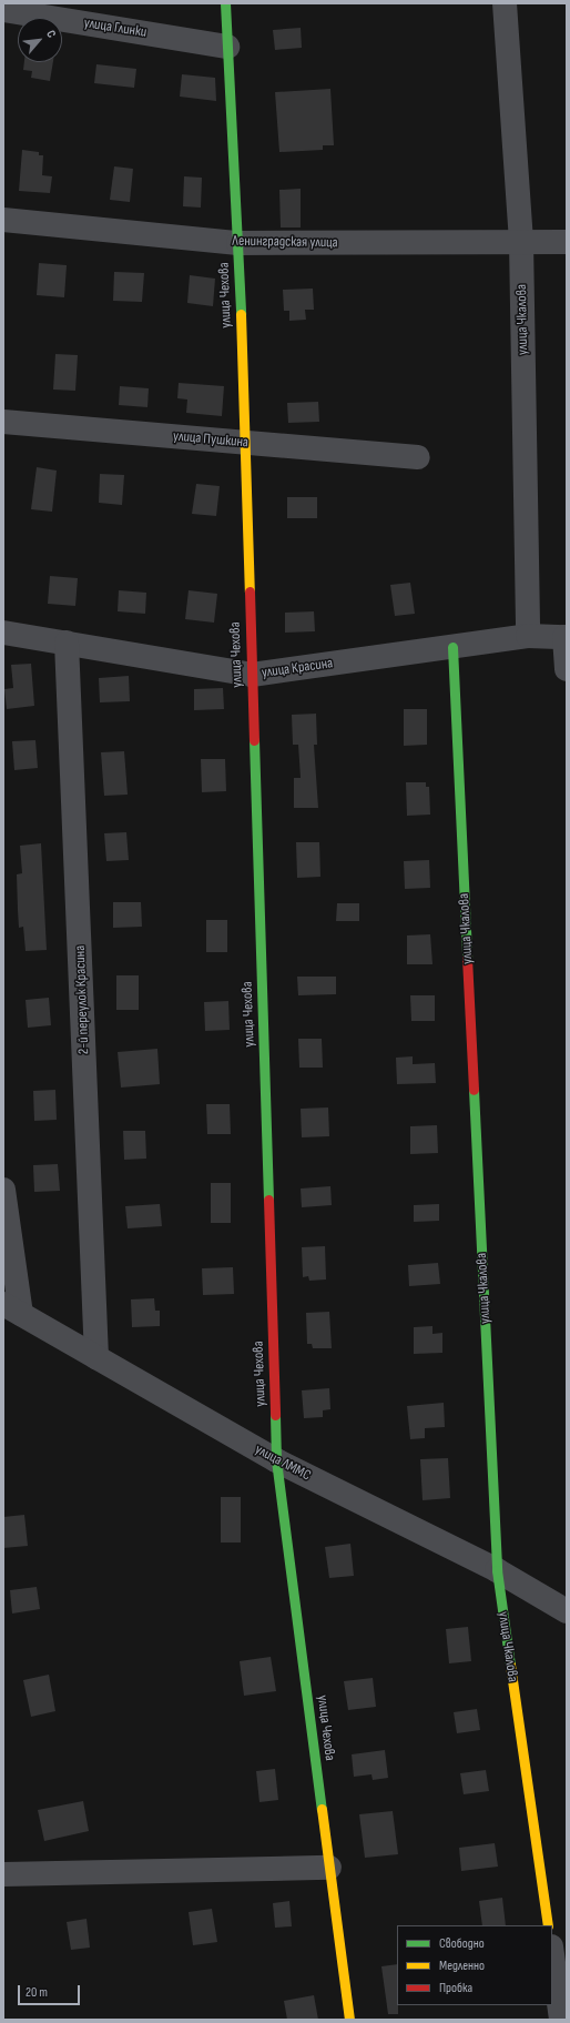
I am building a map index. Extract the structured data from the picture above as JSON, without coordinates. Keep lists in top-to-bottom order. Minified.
{"streets":{"street":["улица Глинки","Ленинградская улица","улица Чехова","улица Чкалова","улица Пушкина","улица Красина","2-й переулок Красина","улица ЛММС"]},"crossings":[["улица Глинки","улица Чехова"],["Ленинградская улица","улица Чехова"],["Ленинградская улица","улица Чкалова"],["улица Чехова","улица Пушкина"],["улица Чехова","улица Красина"],["улица Чехова","улица ЛММС"],["улица Чкалова","улица Красина"],["улица Чкалова","улица ЛММС"],["улица Красина","2-й переулок Красина"],["2-й переулок Красина","улица ЛММС"]],"legend":["Свободно","Медленно","Пробка"],"scale_bar":"20 m","north":"top right"}
